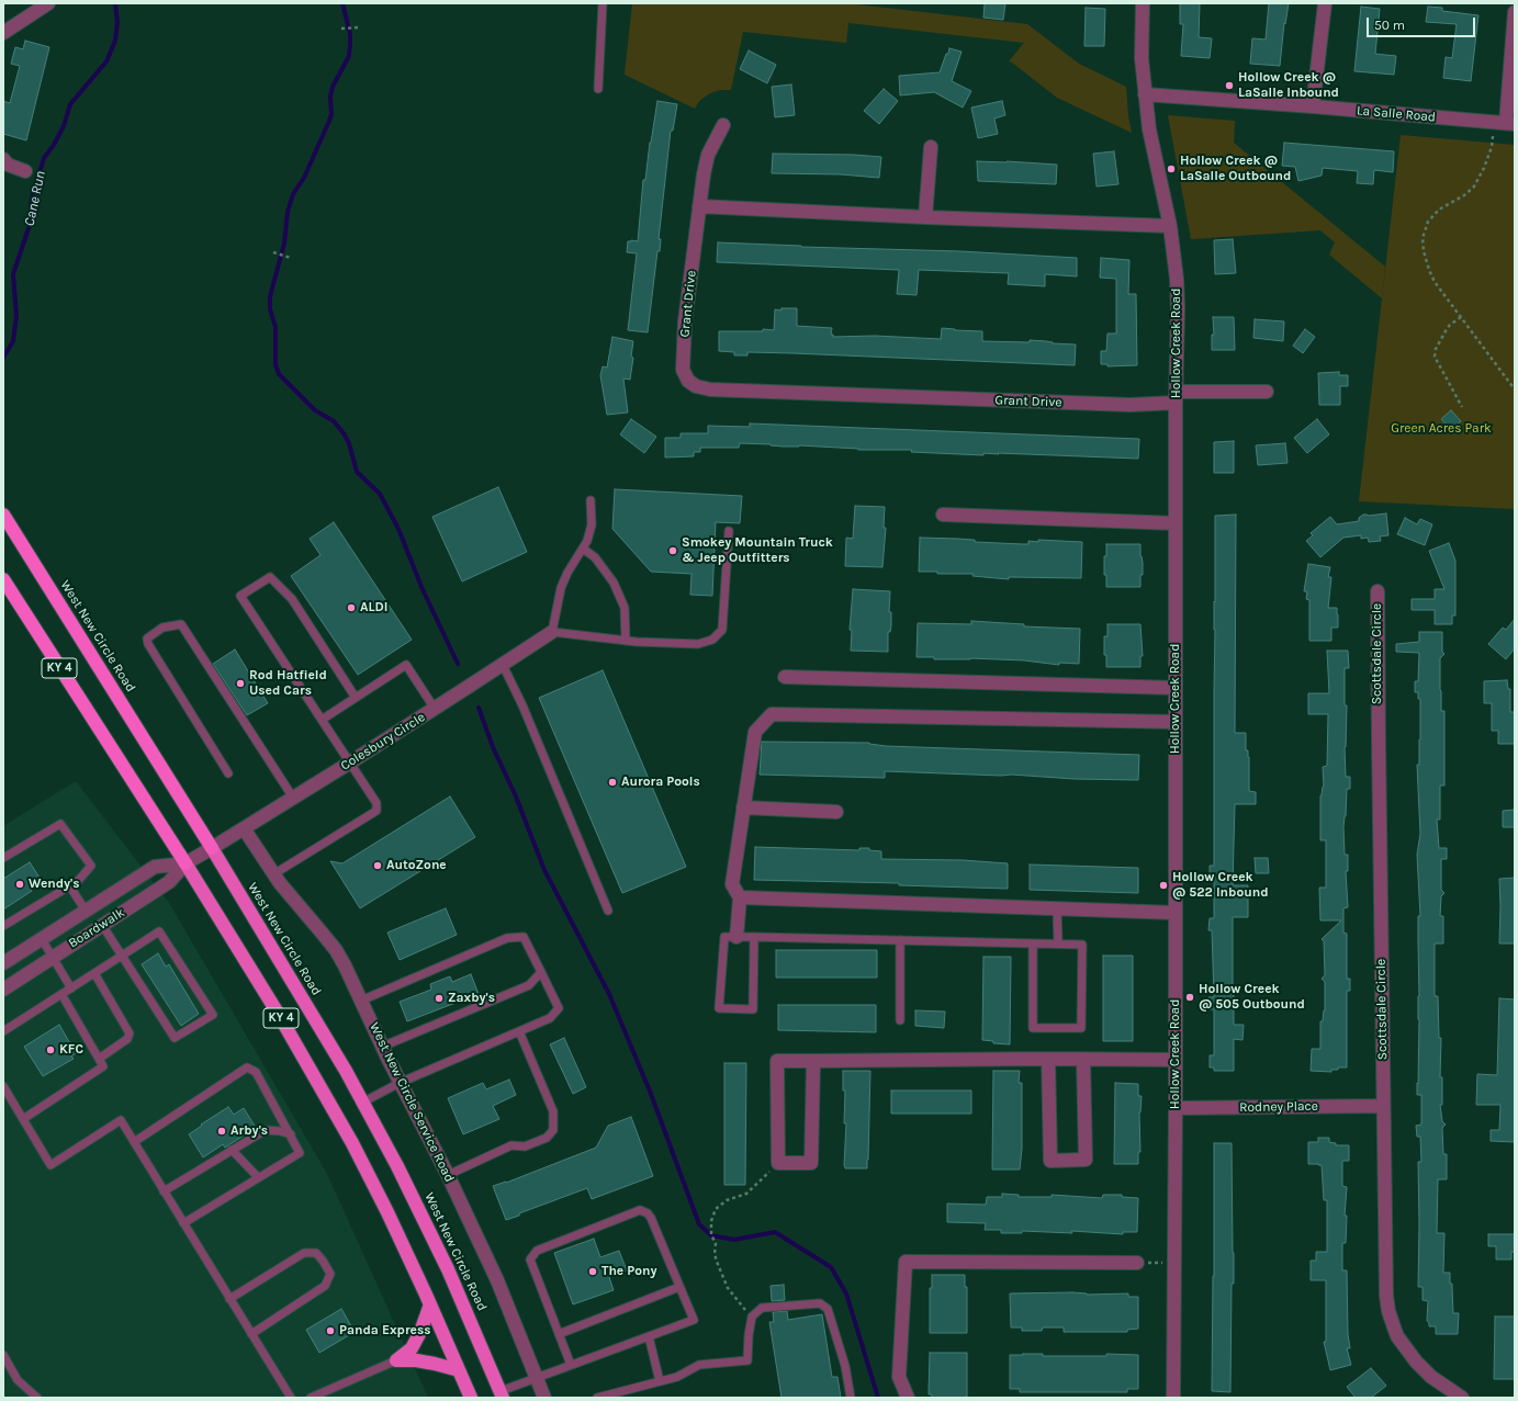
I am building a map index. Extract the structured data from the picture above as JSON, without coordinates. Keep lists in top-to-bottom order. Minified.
{"streets":{"highway":["West New Circle Road","KY 4"],"street":["La Salle Road","Grant Drive","Hollow Creek Road","Scottsdale Circle","Colesbury Circle","Boardwalk","West New Circle Service Road","Rodney Place"]},"crossings":[["La Salle Road","Hollow Creek Road"],["Grant Drive","Hollow Creek Road"],["Hollow Creek Road","Rodney Place"],["West New Circle Road","Colesbury Circle"],["West New Circle Road","Boardwalk"],["Scottsdale Circle","Rodney Place"],["KY 4","Boardwalk"],["Colesbury Circle","Boardwalk"],["Colesbury Circle","West New Circle Service Road"]],"water":["Cane Run"],"parks":["Green Acres Park"],"places":["Hollow Creek @ LaSalle Inbound","Hollow Creek @ LaSalle Outbound","Smokey Mountain Truck & Jeep Outfitters","ALDI","Rod Hatfield Used Cars","Aurora Pools","AutoZone","Wendy's","Hollow Creek @ 522 Inbound","Hollow Creek @ 505 Outbound","Zaxby's","KFC","Arby's","The Pony","Panda Express"],"scale_bar":"50 m"}
